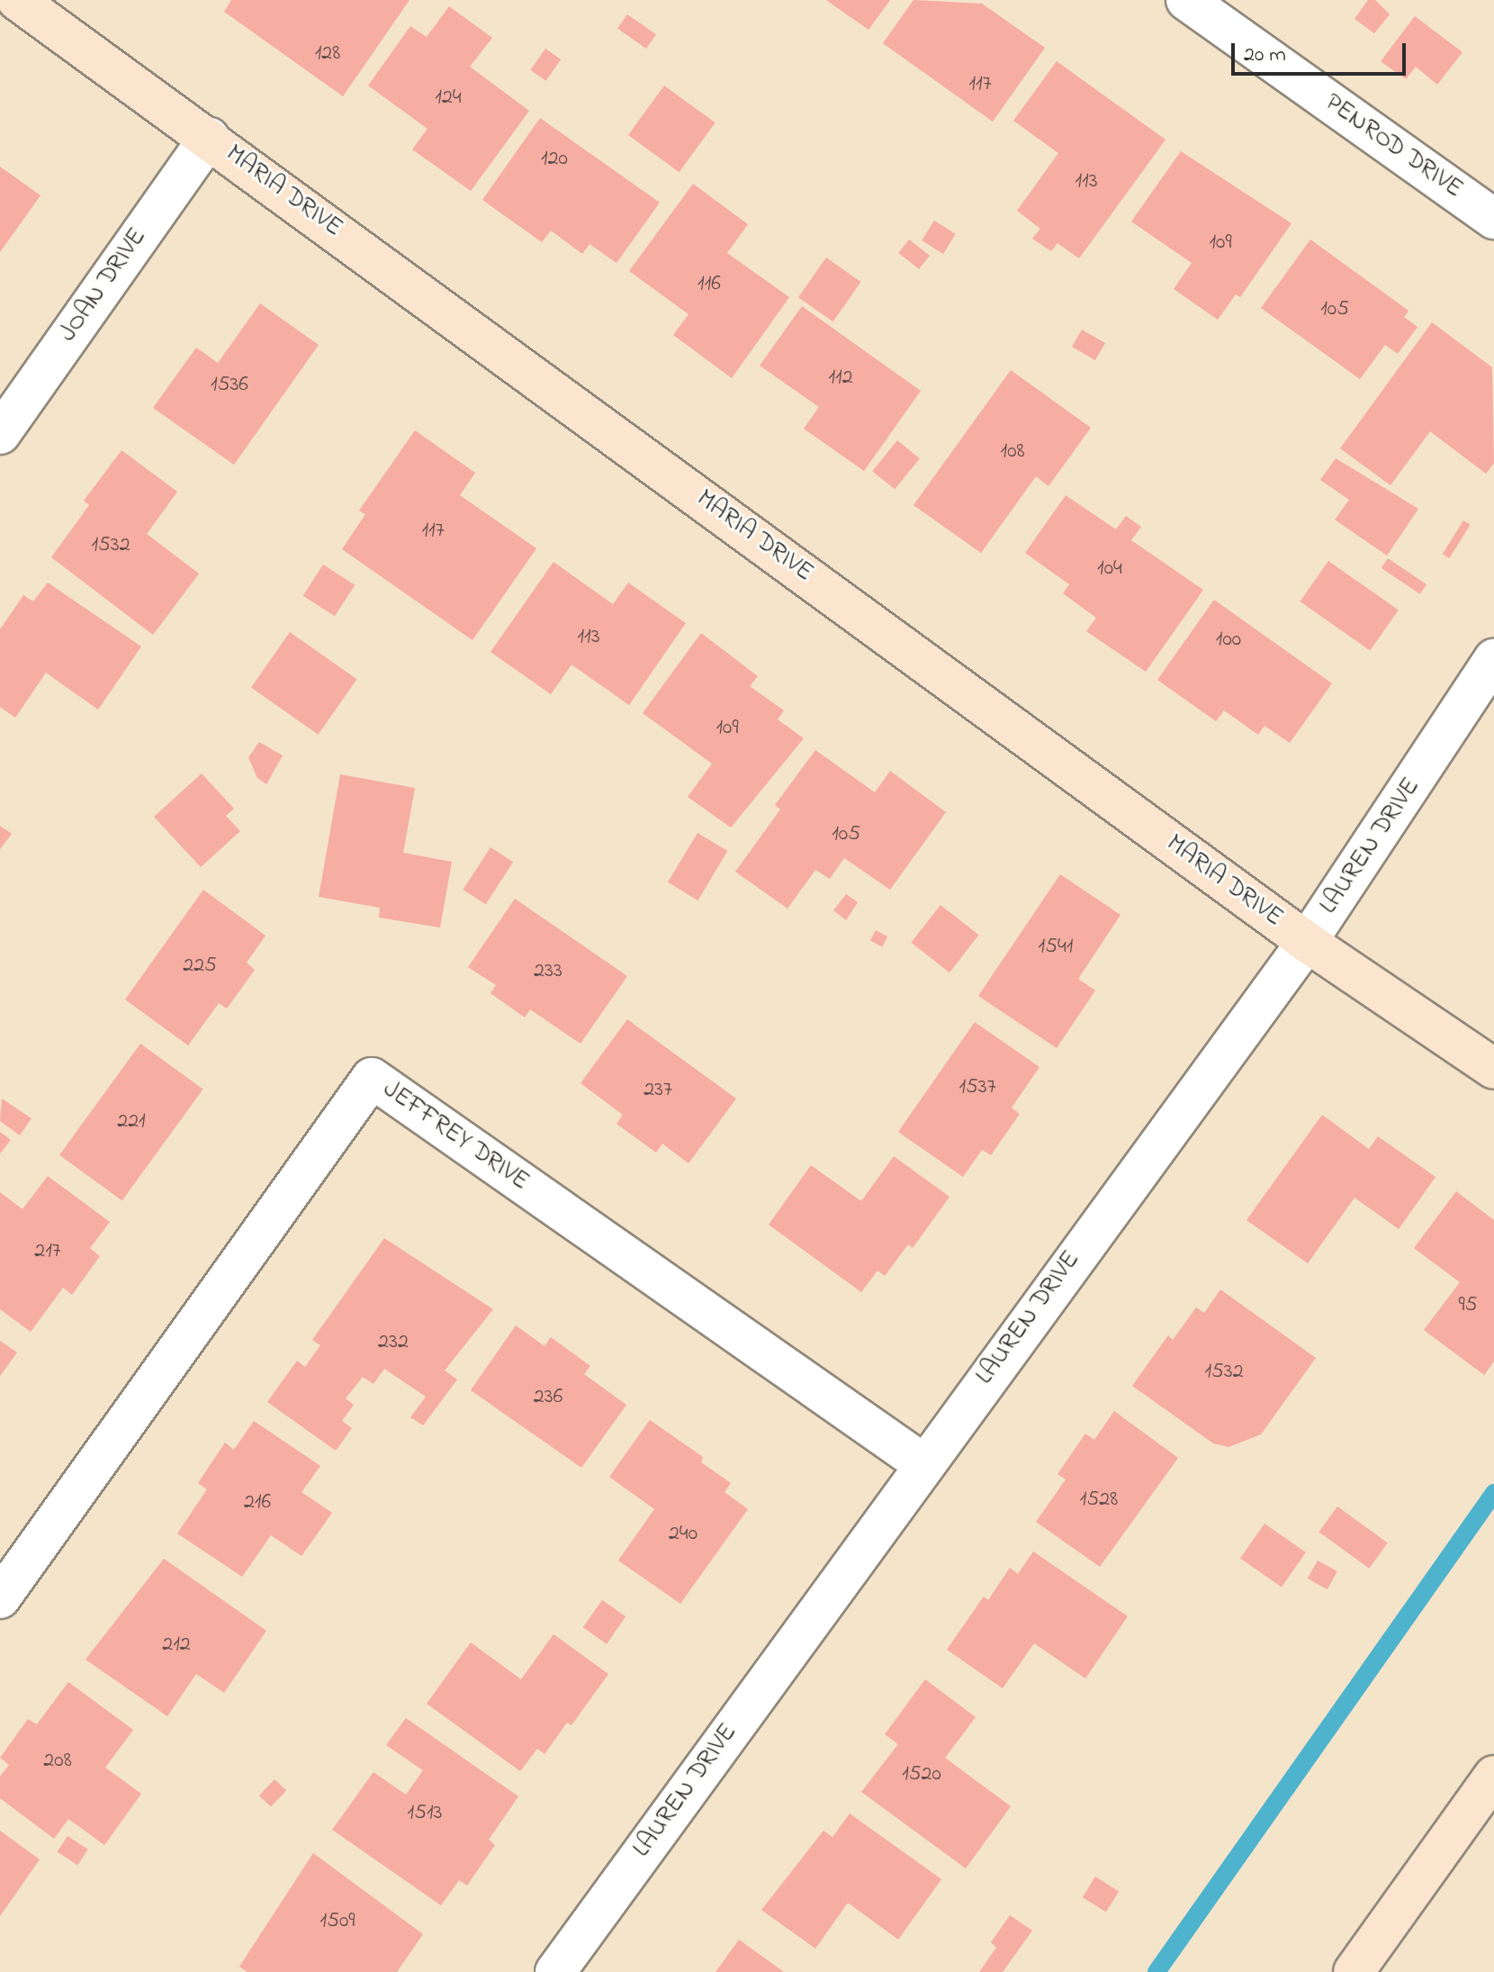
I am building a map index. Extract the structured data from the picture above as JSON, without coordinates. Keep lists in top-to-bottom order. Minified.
{"streets":{"street":["PENROD DRIVE","MARIA DRIVE","JOAN DRIVE","LAUREN DRIVE","JEFFREY DRIVE"]},"crossings":[["MARIA DRIVE","JOAN DRIVE"],["MARIA DRIVE","LAUREN DRIVE"],["LAUREN DRIVE","JEFFREY DRIVE"]],"house_numbers":["128","117","124","120","113","109","116","105","112","1536","108","117","1532","104","113","100","109","105","1541","225","233","1537","237","221","217","95","232","1532","236","1528","216","240","212","208","1520","1513","1509"],"scale_bar":"20 m"}
